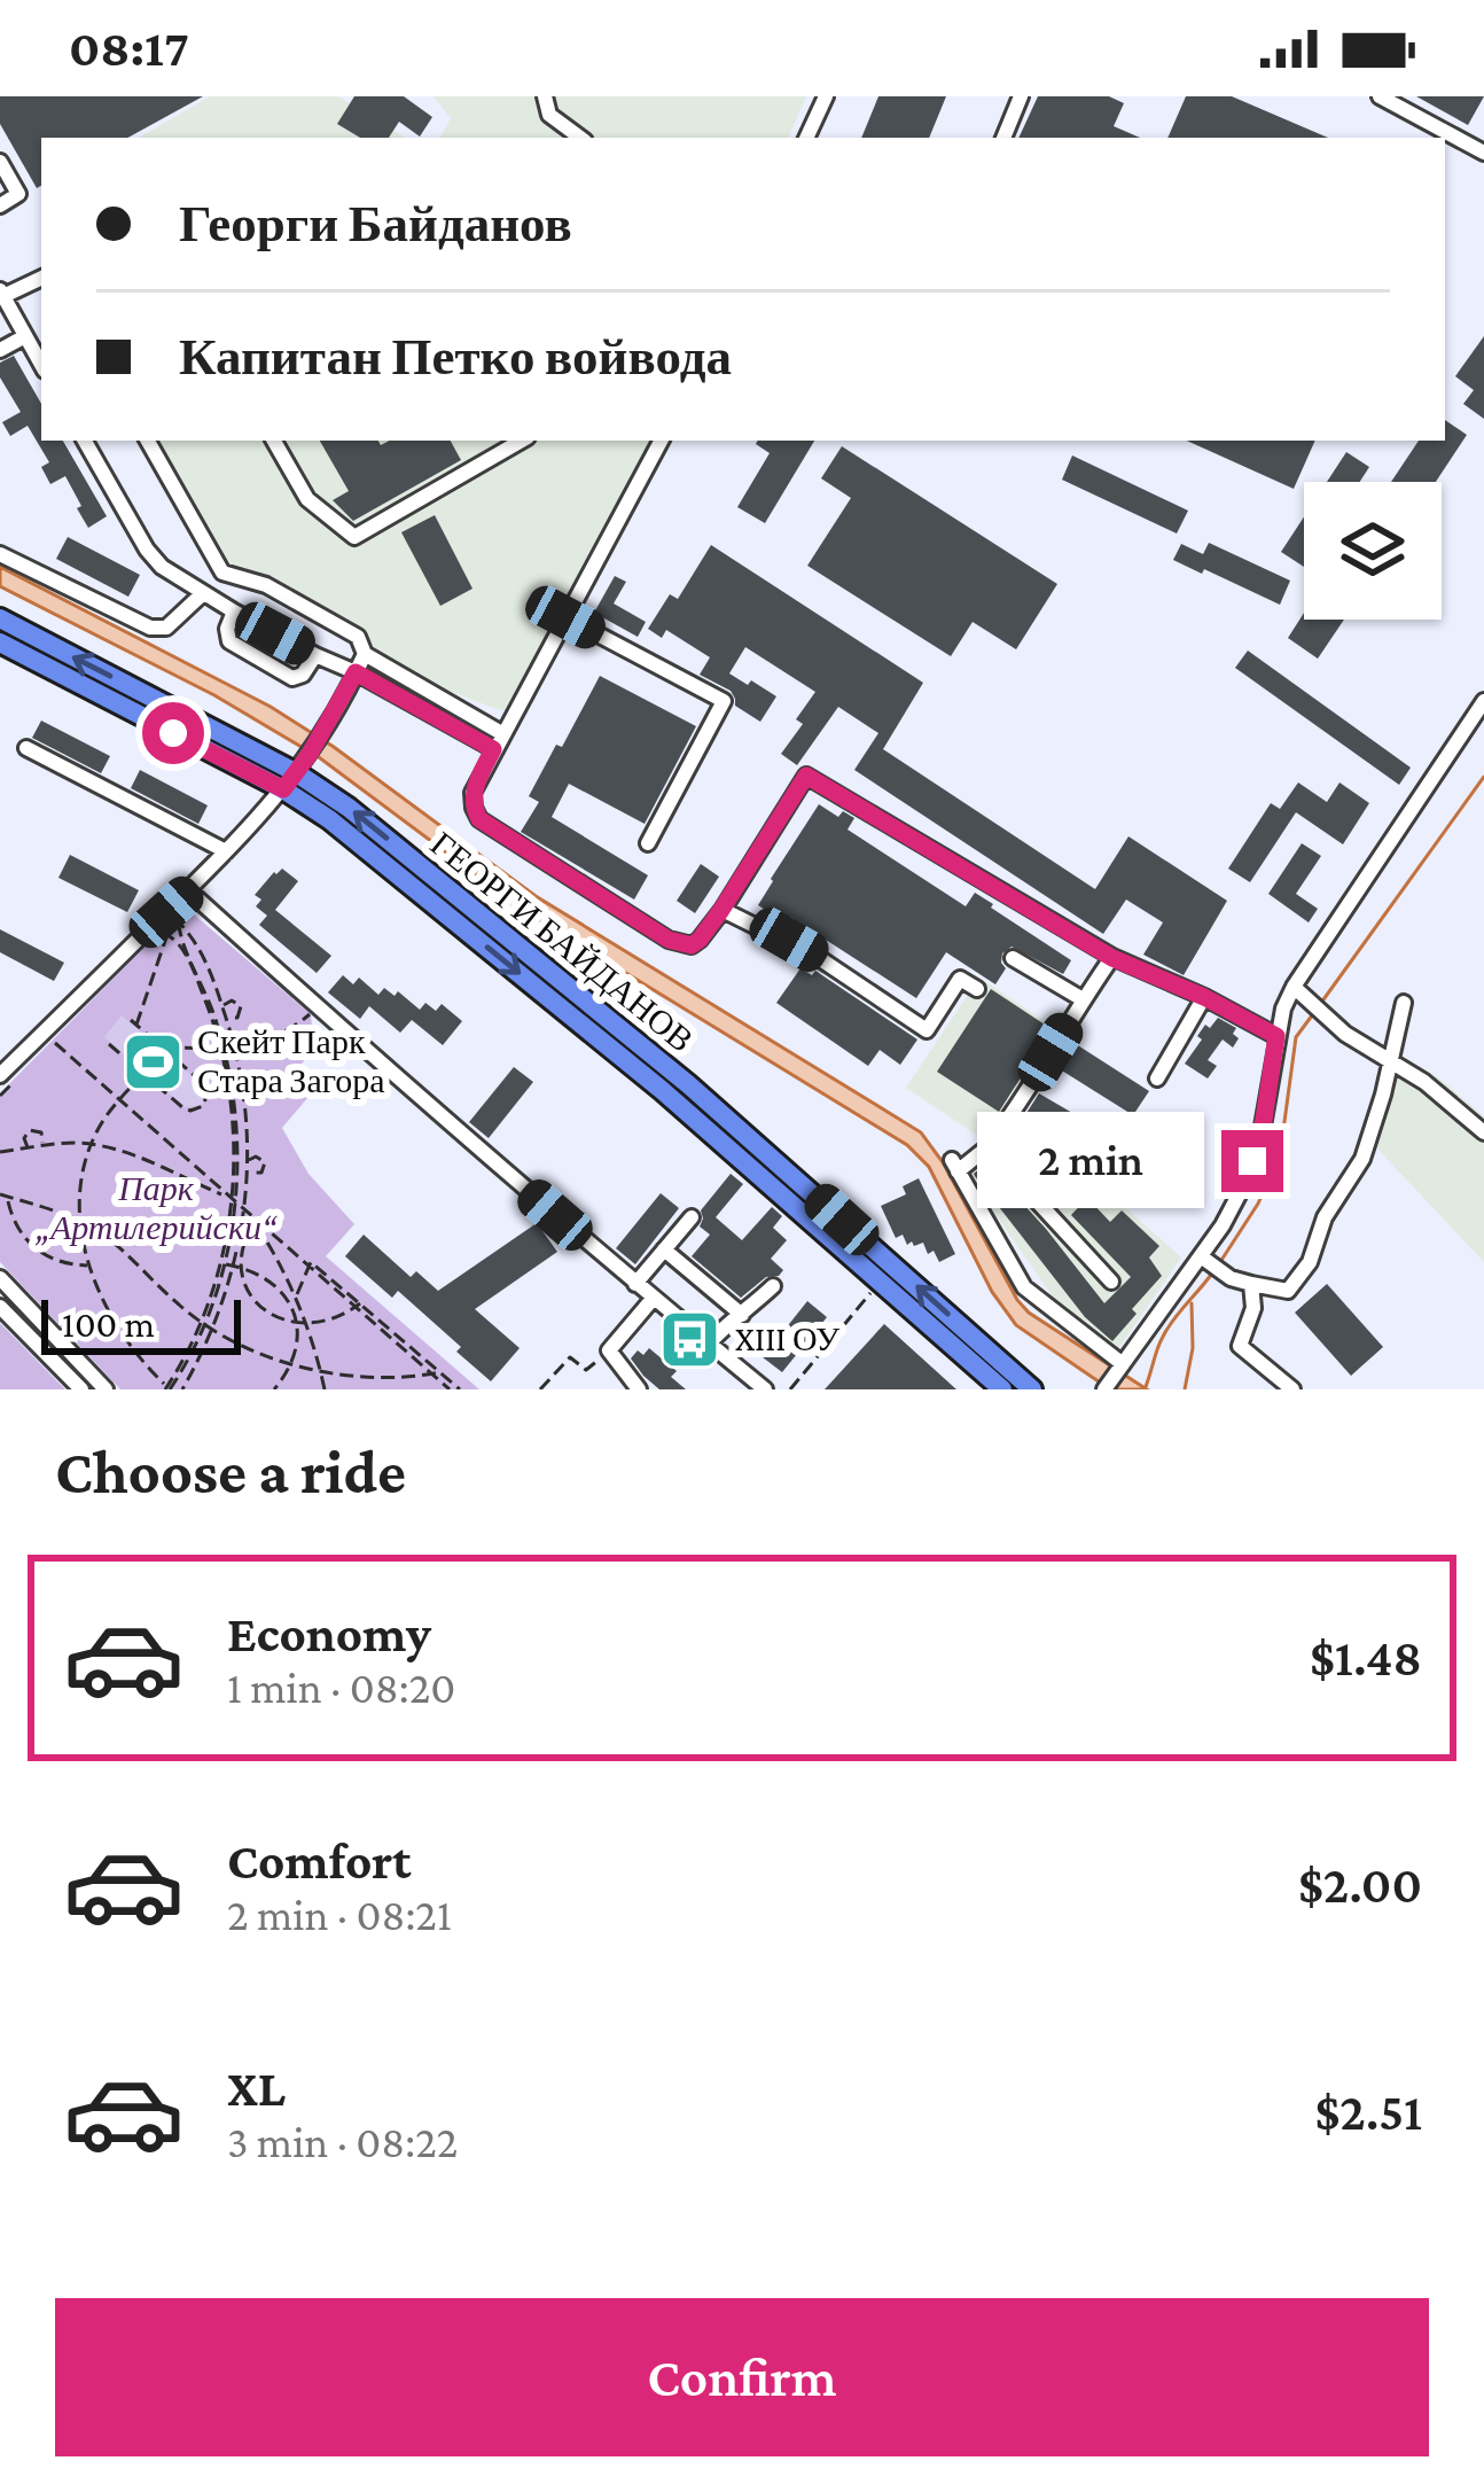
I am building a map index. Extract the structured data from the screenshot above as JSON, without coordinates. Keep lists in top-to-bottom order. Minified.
{"streets":{"main road":["ГЕОРГИ БАЙДАНОВ"]},"parks":["Парк „Артилерийски“"],"places":{"sports":["Скейт Парк Стара Загора"],"bus stop":["XIII ОУ"]},"scale_bar":"100 m","page":{"status":"08:17","banner":["Георги Байданов","Капитан Петко войвода"],"bubble":"2 min","scale":"100 m","heading":"Choose a ride","list":[{"name":"Economy","note":"1 min · 08:20","value":"$1.48"},{"name":"Comfort","note":"2 min · 08:21","value":"$2.00"},{"name":"XL","note":"3 min · 08:22","value":"$2.51"}],"buttons":"Confirm"}}
